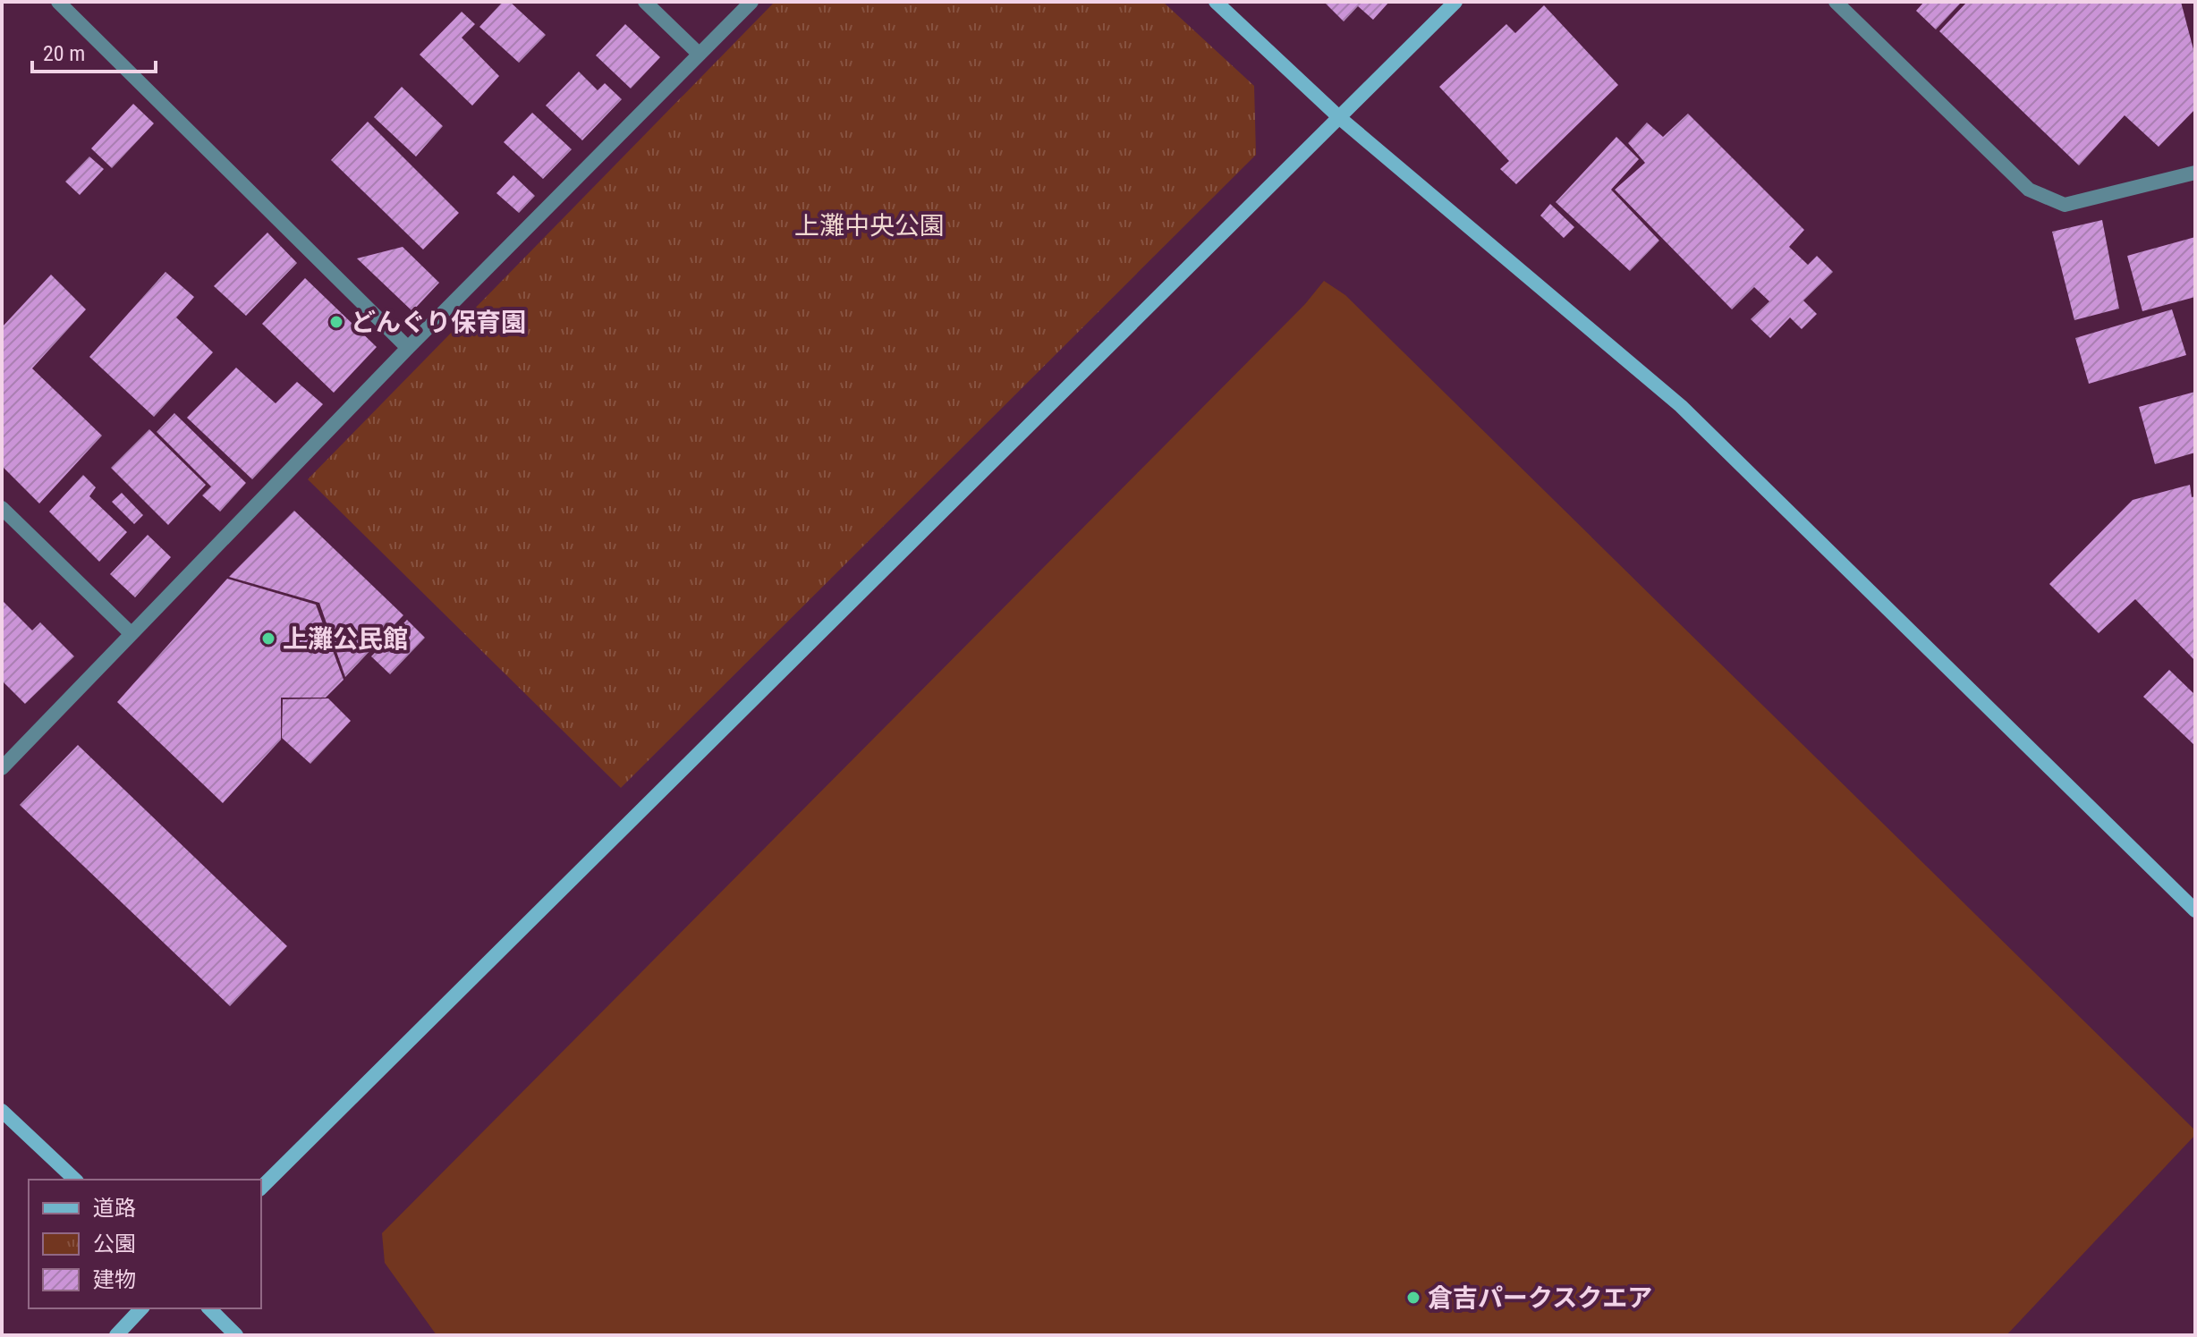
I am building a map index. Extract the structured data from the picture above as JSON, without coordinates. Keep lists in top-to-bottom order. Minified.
{"parks":["上灘中央公園"],"places":["どんぐり保育園","上灘公民館","倉吉パークスクエア"],"legend":["道路","公園","建物"],"scale_bar":"20 m"}
